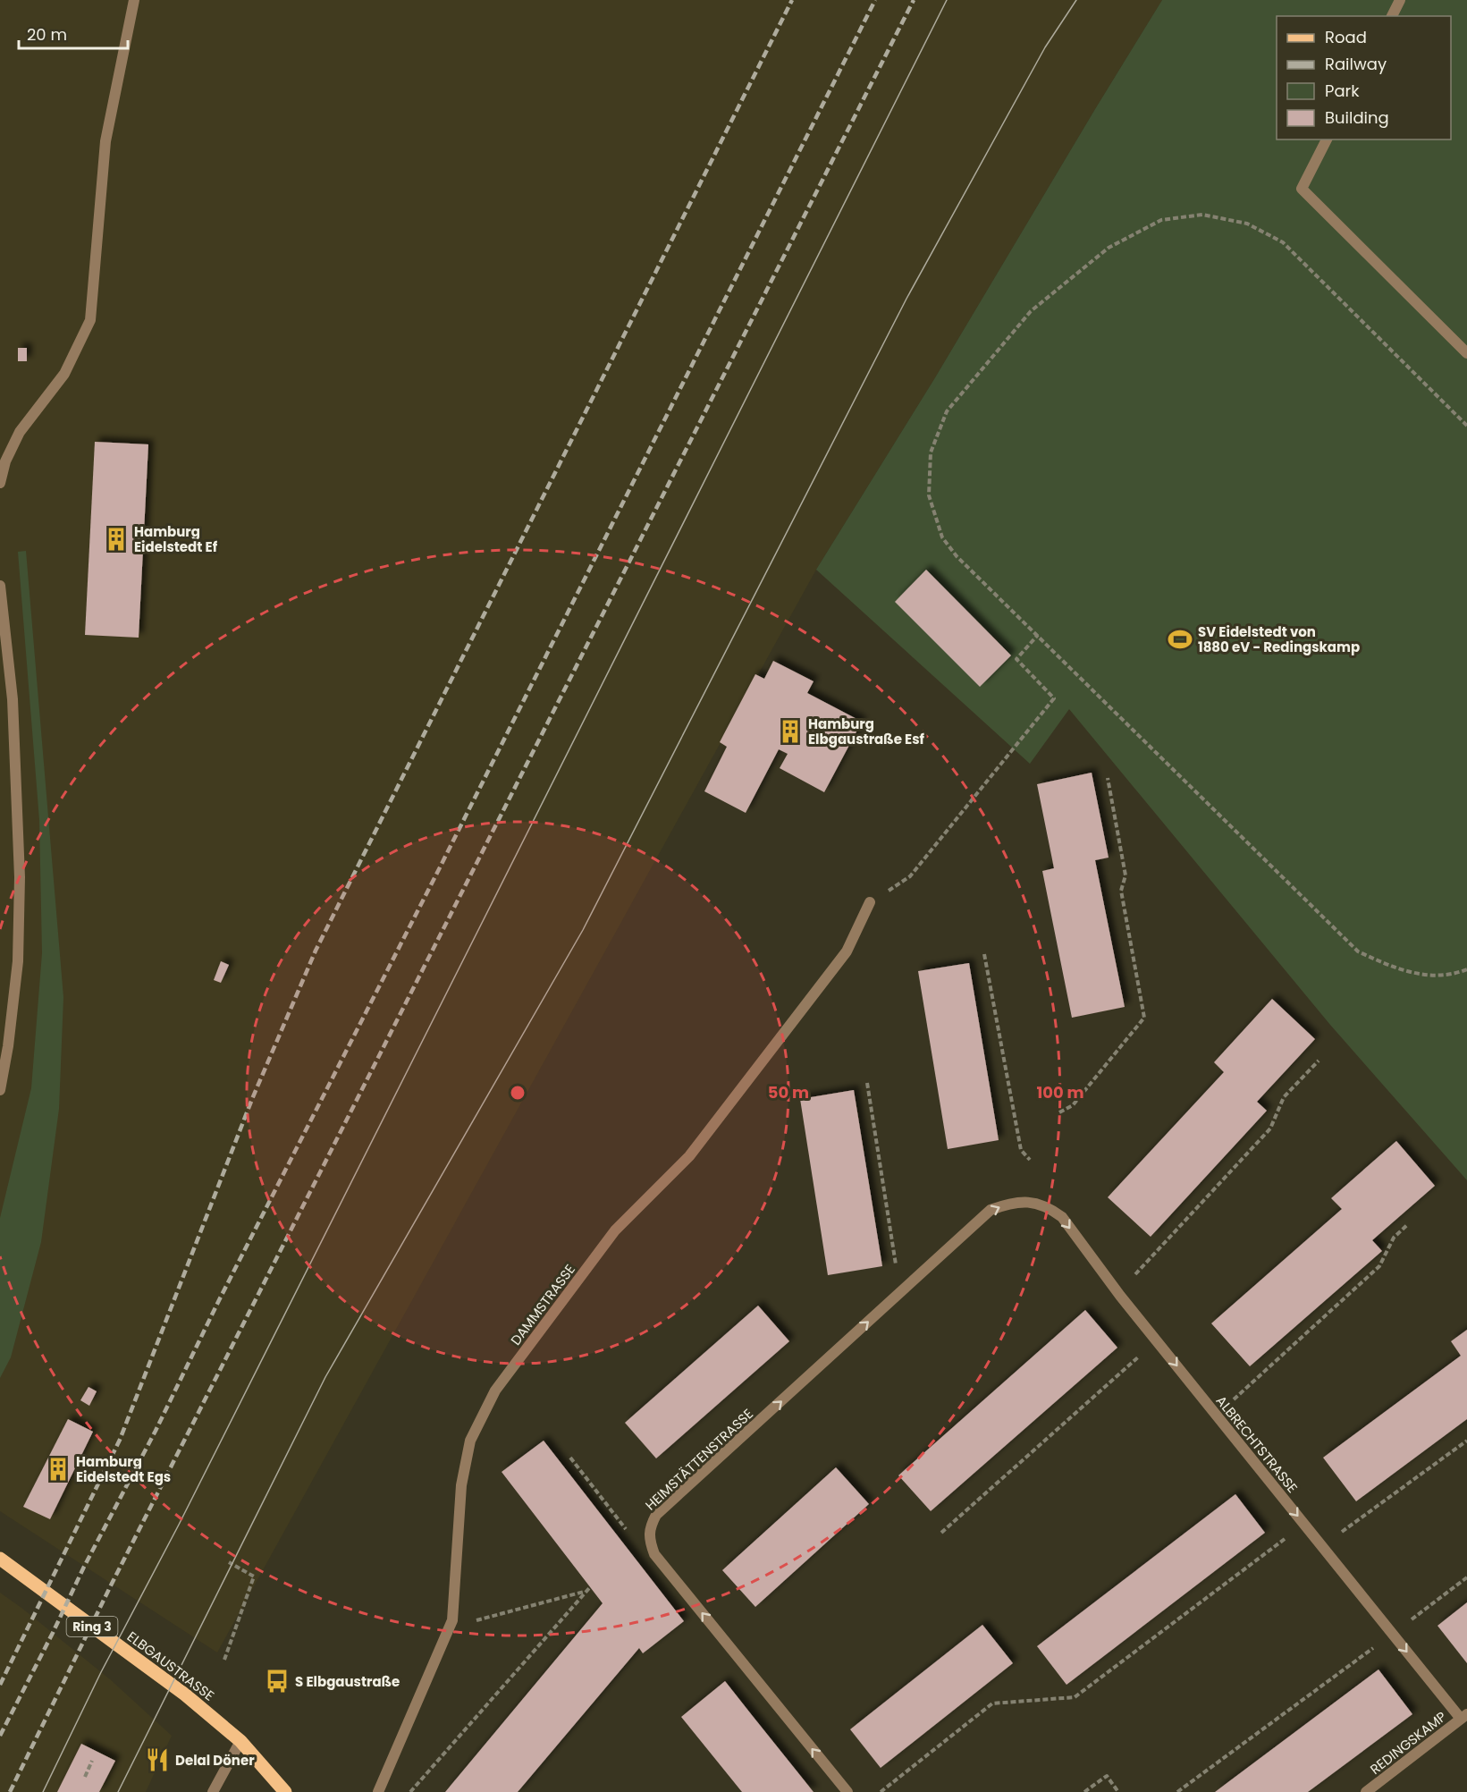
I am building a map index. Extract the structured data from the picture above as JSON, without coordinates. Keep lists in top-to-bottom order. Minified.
{"streets":{"main road":["Ring 3","ELBGAUSTRASSE"],"street":["DAMMSTRASSE","ALBRECHTSTRASSE","HEIMSTÄTTENSTRASSE","REDINGSKAMP"]},"crossings":[["ALBRECHTSTRASSE","HEIMSTÄTTENSTRASSE"],["ALBRECHTSTRASSE","REDINGSKAMP"]],"one_way":["ALBRECHTSTRASSE"],"places":{"building":["Hamburg Eidelstedt Ef","Hamburg Elbgaustraße Esf","Hamburg Eidelstedt Egs"],"sports":["SV Eidelstedt von 1880 eV - Redingskamp"],"bus stop":["S Elbgaustraße"],"restaurant":["Delal Döner"]},"legend":["Road","Railway","Park","Building"],"scale_bar":"20 m","rings":["50 m","100 m"]}
